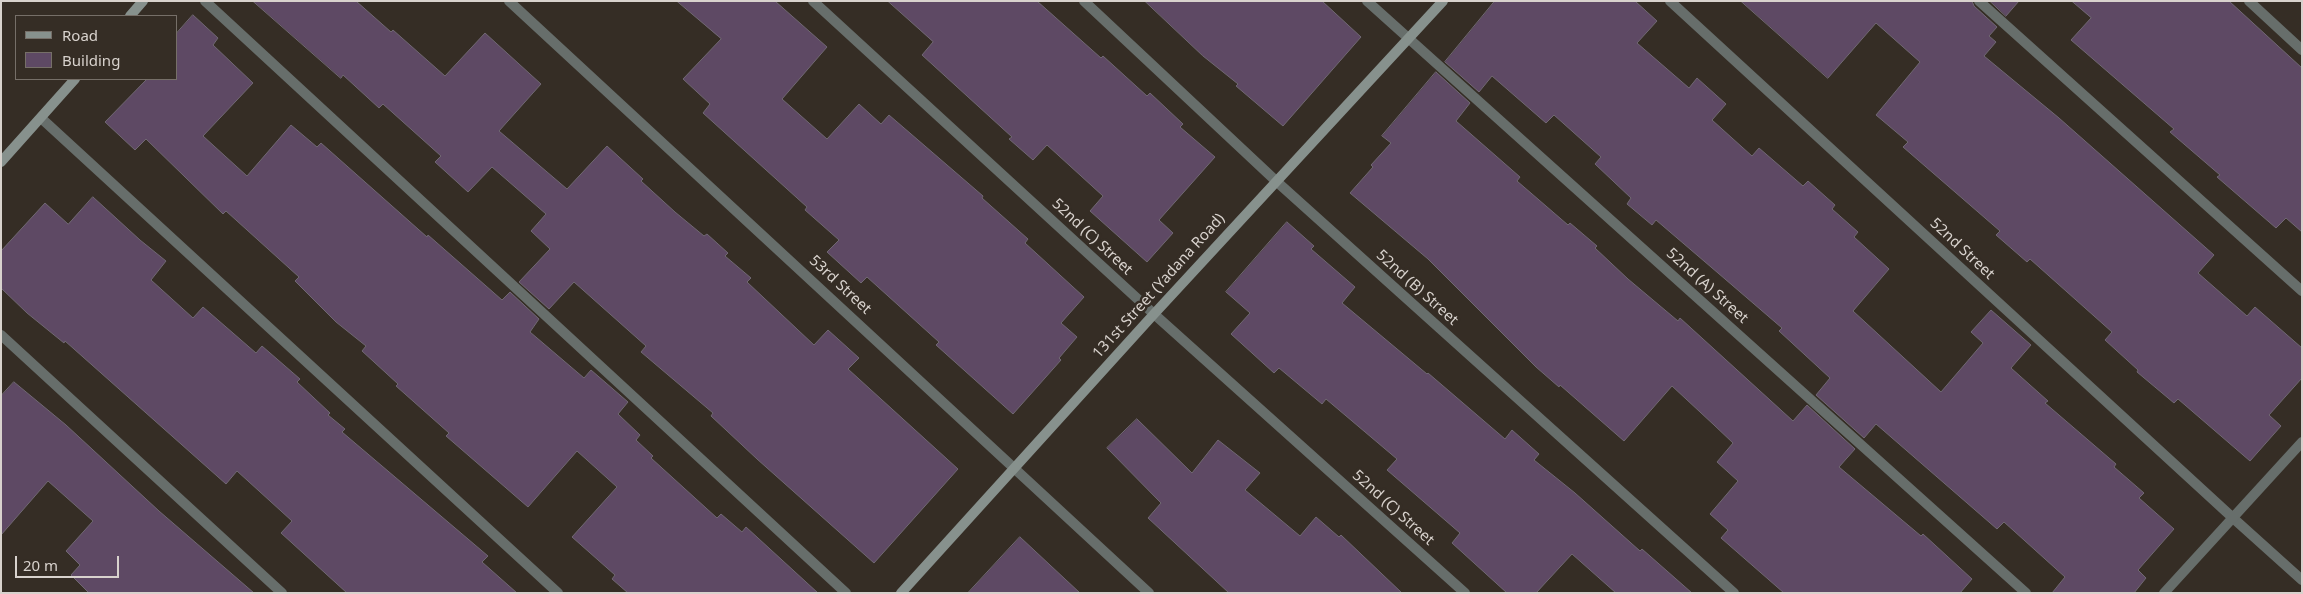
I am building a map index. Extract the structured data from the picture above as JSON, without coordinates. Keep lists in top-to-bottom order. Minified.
{"streets":{"street":["52nd (C) Street","52nd Street","53rd Street","131st Street (Yadana Road)","52nd (A) Street","52nd (B) Street"]},"crossings":[["52nd (C) Street","131st Street (Yadana Road)"],["53rd Street","131st Street (Yadana Road)"],["131st Street (Yadana Road)","52nd (A) Street"],["131st Street (Yadana Road)","52nd (B) Street"]],"legend":["Road","Building"],"scale_bar":"20 m"}
